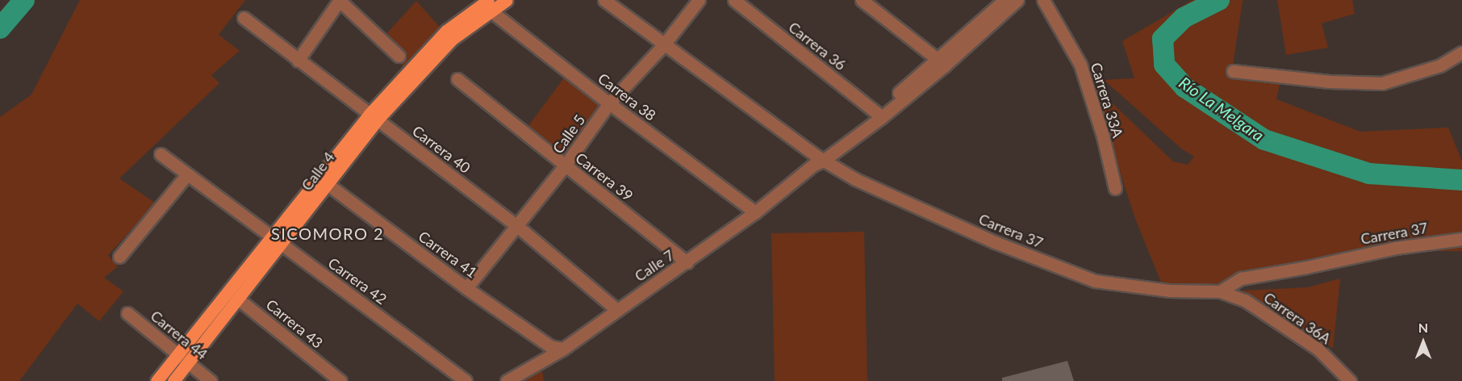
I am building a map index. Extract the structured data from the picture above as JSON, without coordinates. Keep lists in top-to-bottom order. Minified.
{"streets":{"main road":["Calle 4"],"street":["Carrera 36","Carrera 38","Carrera 33A","Calle 5","Carrera 40","Carrera 39","Carrera 37","Carrera 41","Calle 7","Carrera 42","Carrera 36A","Carrera 43","Carrera 44"]},"crossings":[["Carrera 36","Calle 7"],["Carrera 38","Calle 5"],["Carrera 38","Calle 4"],["Carrera 38","Calle 7"],["Calle 5","Carrera 40"],["Calle 5","Carrera 39"],["Calle 5","Carrera 37"],["Calle 5","Carrera 41"],["Carrera 40","Calle 4"],["Carrera 40","Calle 7"],["Calle 4","Carrera 41"],["Calle 4","Carrera 42"],["Calle 4","Carrera 43"],["Calle 4","Carrera 44"],["Carrera 39","Calle 7"],["Carrera 37","Calle 7"],["Carrera 37","Carrera 36A"],["Carrera 41","Calle 7"]],"districts":["SICOMORO 2"],"water":["Río La Melgara"],"north":"top"}
